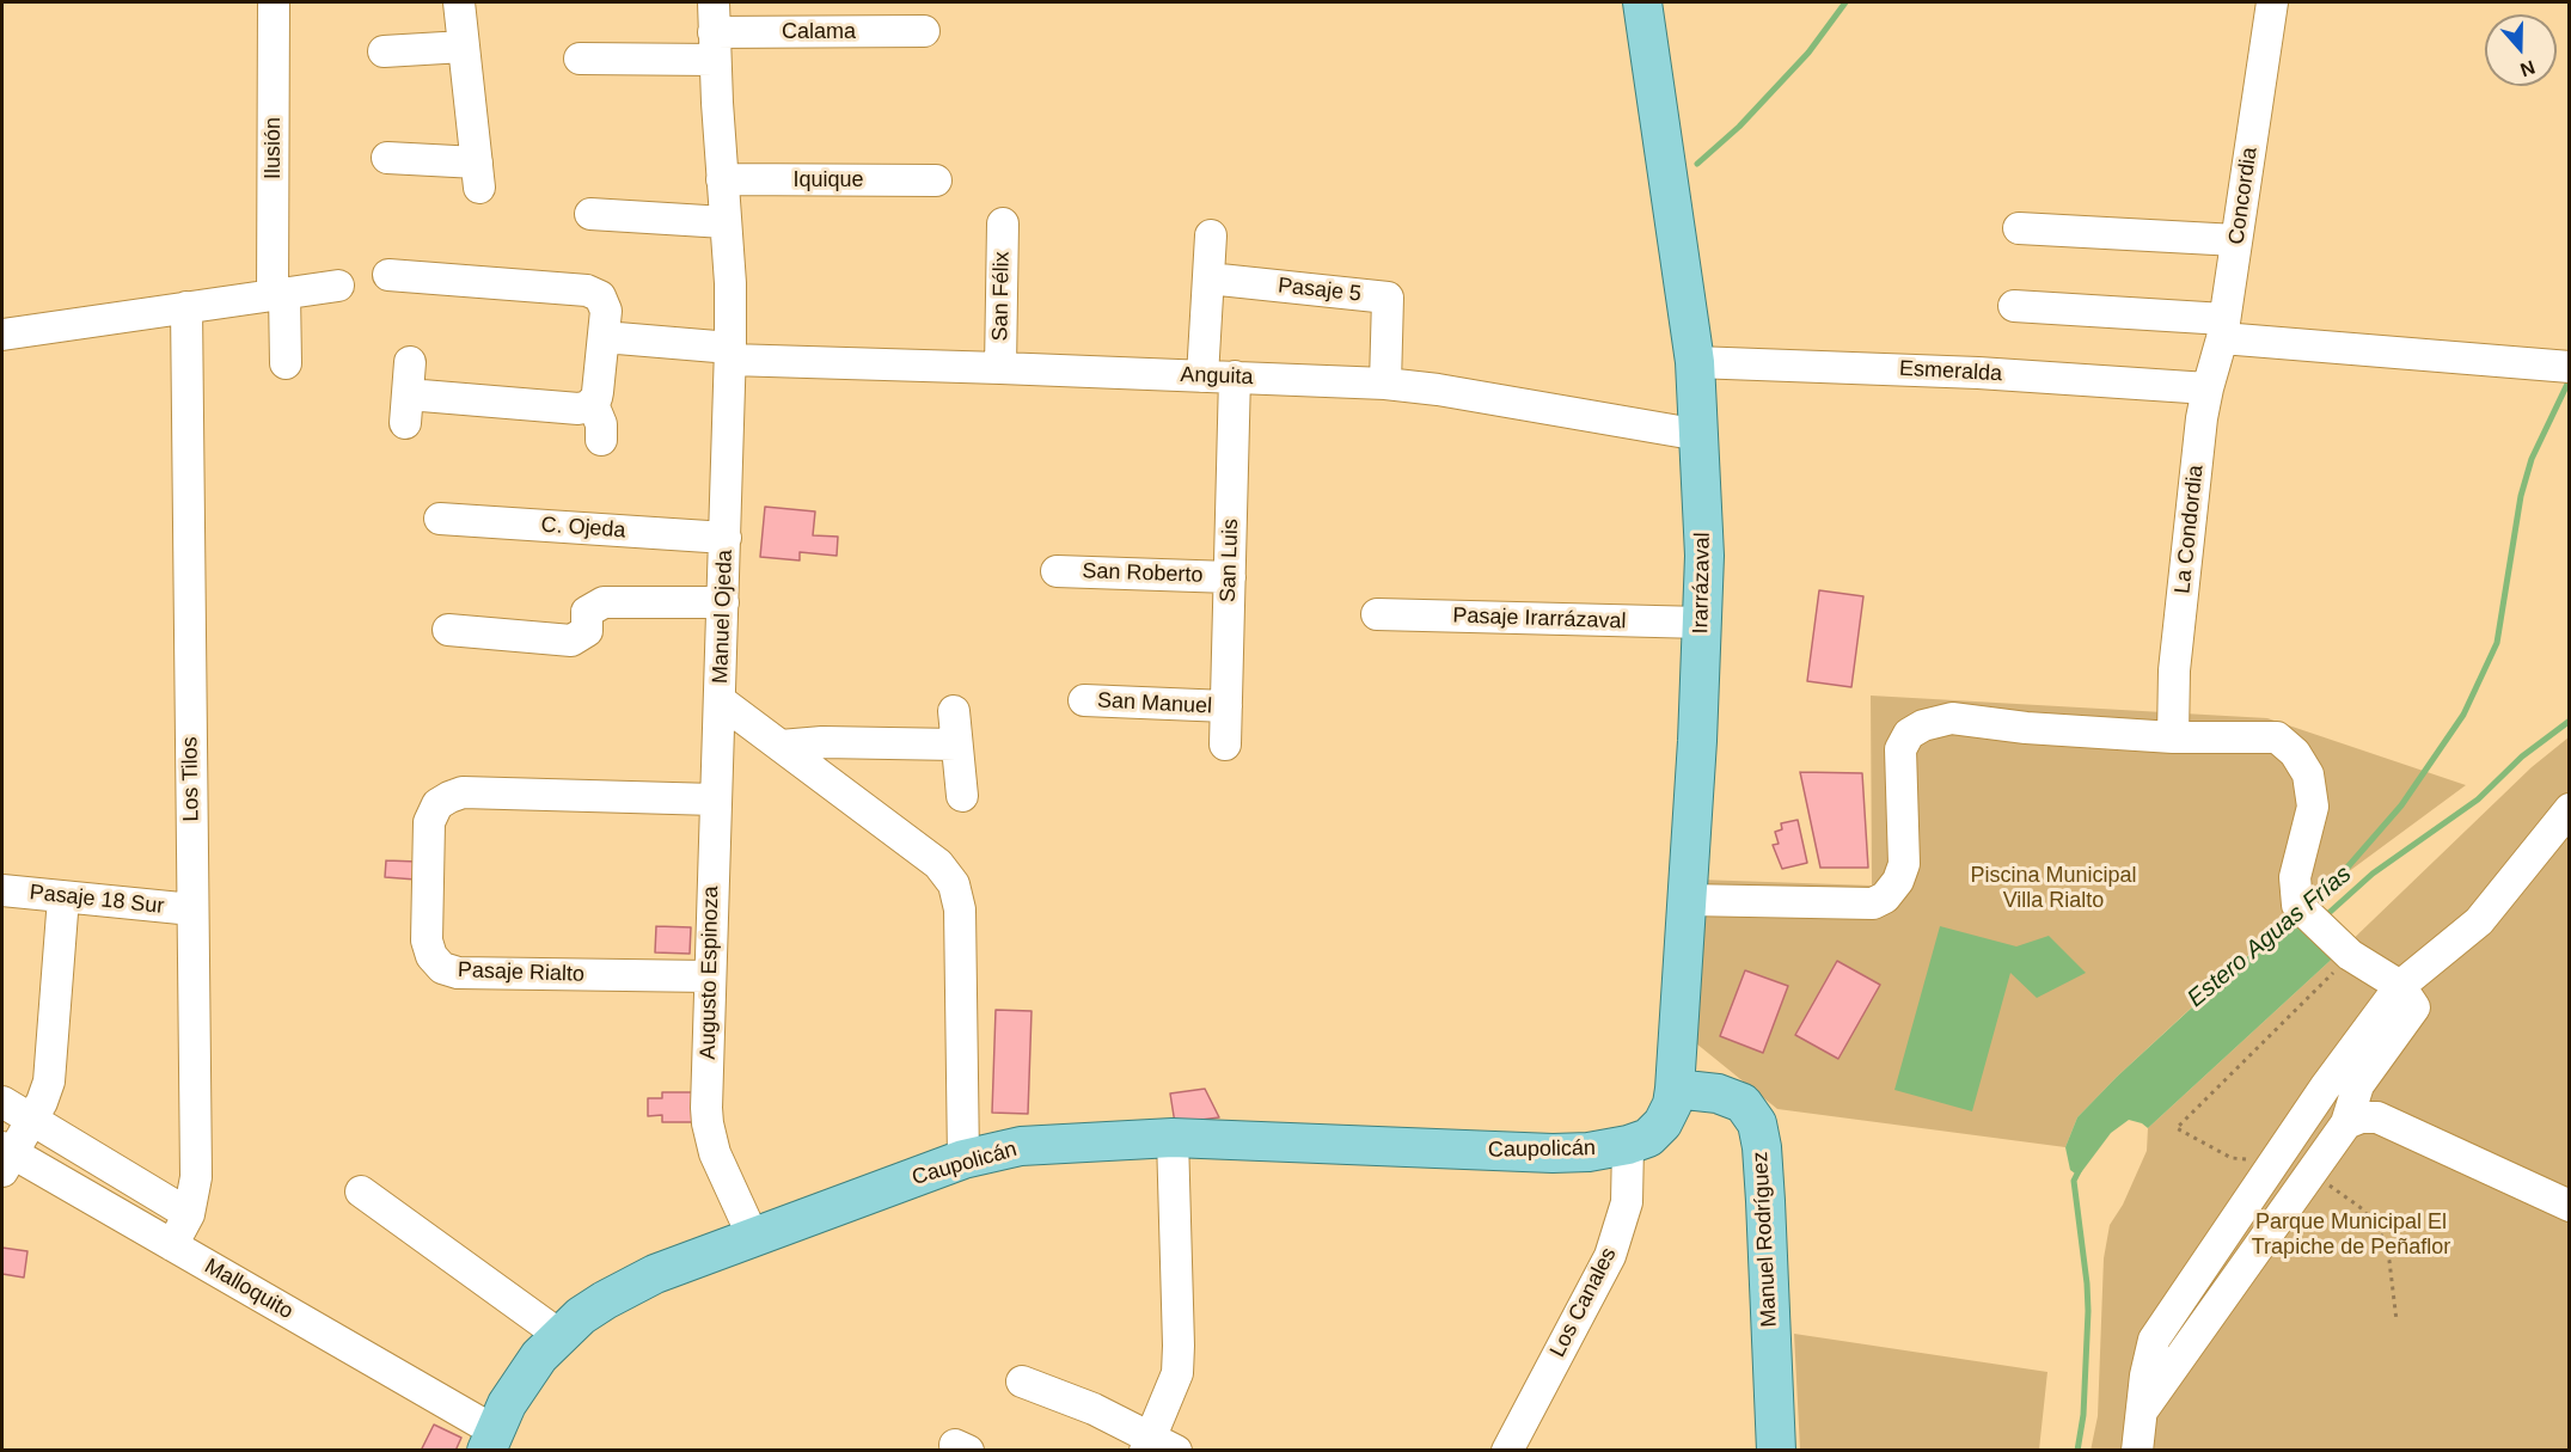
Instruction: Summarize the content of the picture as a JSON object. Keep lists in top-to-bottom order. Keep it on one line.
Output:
{"streets":{"main road":["Irarrázaval","Caupolicán","Manuel Rodríguez"],"street":["Calama","Ilusión","Iquique","Concordia","Pasaje 5","San Félix","Esmeralda","Anguita","C. Ojeda","La Condordia","San Luis","San Roberto","Manuel Ojeda","Pasaje Irarrázaval","San Manuel","Los Tilos","Pasaje 18 Sur","Pasaje Rialto","Augusto Espinoza","Malloquito","Los Canales"]},"crossings":[["Calama","Manuel Ojeda"],["Iquique","Manuel Ojeda"],["Concordia","Esmeralda"],["Concordia","La Condordia"],["Pasaje 5","Anguita"],["San Félix","Anguita"],["Esmeralda","La Condordia"],["Esmeralda","Irarrázaval"],["Anguita","San Luis"],["Anguita","Irarrázaval"],["Anguita","Manuel Ojeda"],["C. Ojeda","Manuel Ojeda"],["San Luis","San Roberto"],["San Luis","San Manuel"],["Irarrázaval","Pasaje Irarrázaval"],["Irarrázaval","Caupolicán"],["Irarrázaval","Manuel Rodríguez"],["Irarrázaval","Los Canales"],["Manuel Ojeda","Augusto Espinoza"],["Manuel Ojeda","Caupolicán"],["Los Tilos","Pasaje 18 Sur"],["Los Tilos","Malloquito"],["Pasaje Rialto","Augusto Espinoza"],["Augusto Espinoza","Caupolicán"],["Caupolicán","Malloquito"],["Caupolicán","Los Canales"]],"water":["Estero Aguas Frías"],"parks":["Piscina Municipal Villa Rialto","Parque Municipal El Trapiche de Peñaflor"],"north":"bottom"}
